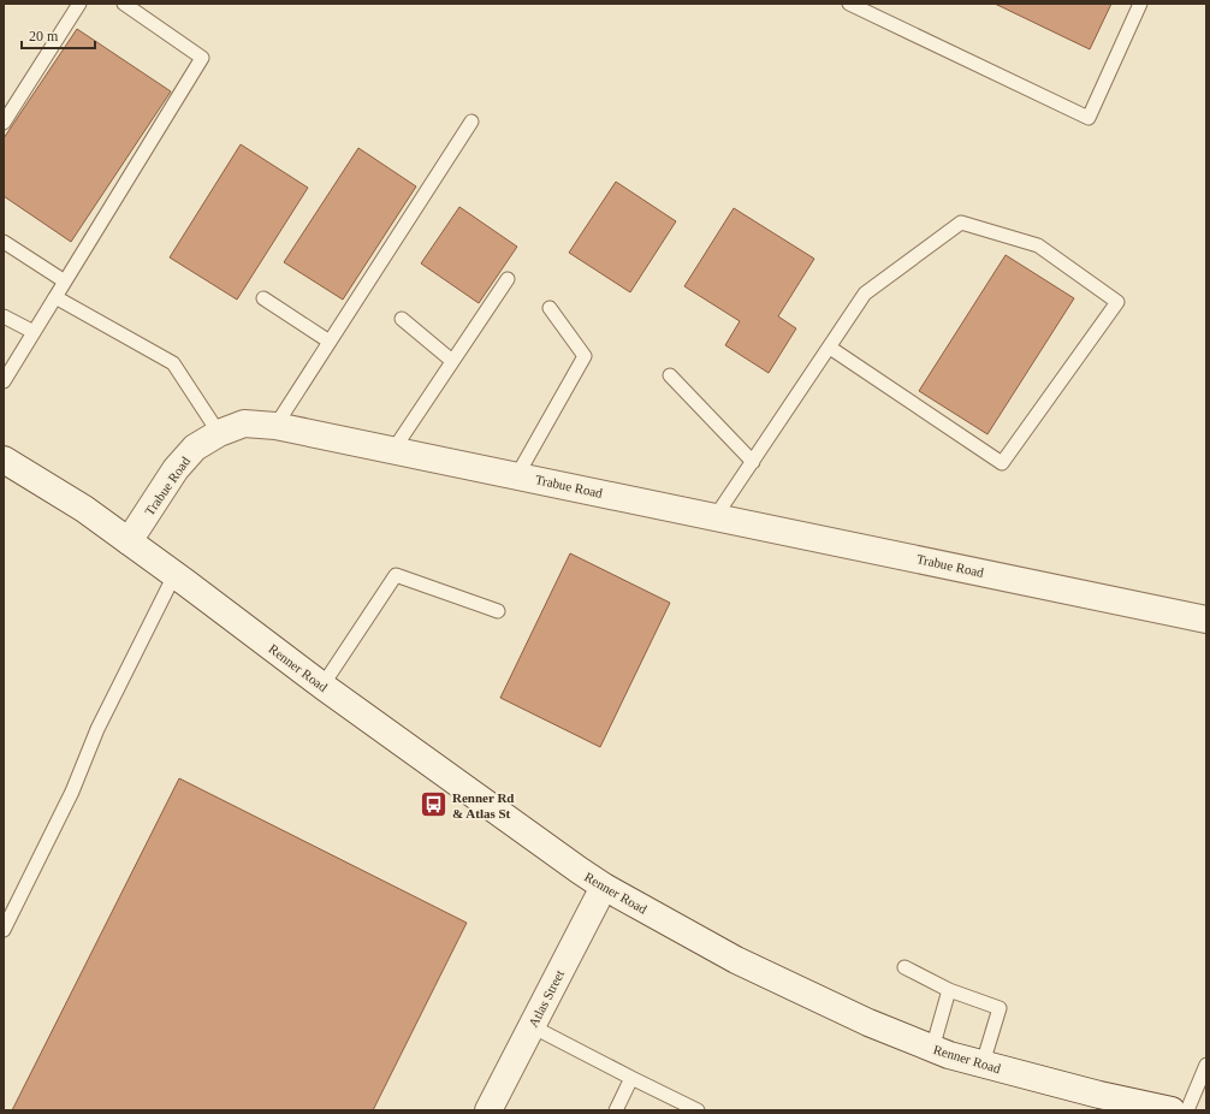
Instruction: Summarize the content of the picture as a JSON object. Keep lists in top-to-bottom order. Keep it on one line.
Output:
{"streets":{"street":["Trabue Road","Renner Road","Atlas Street"]},"crossings":[["Trabue Road","Renner Road"],["Renner Road","Atlas Street"]],"places":{"bus stop":["Renner Rd & Atlas St"]},"scale_bar":"20 m"}
